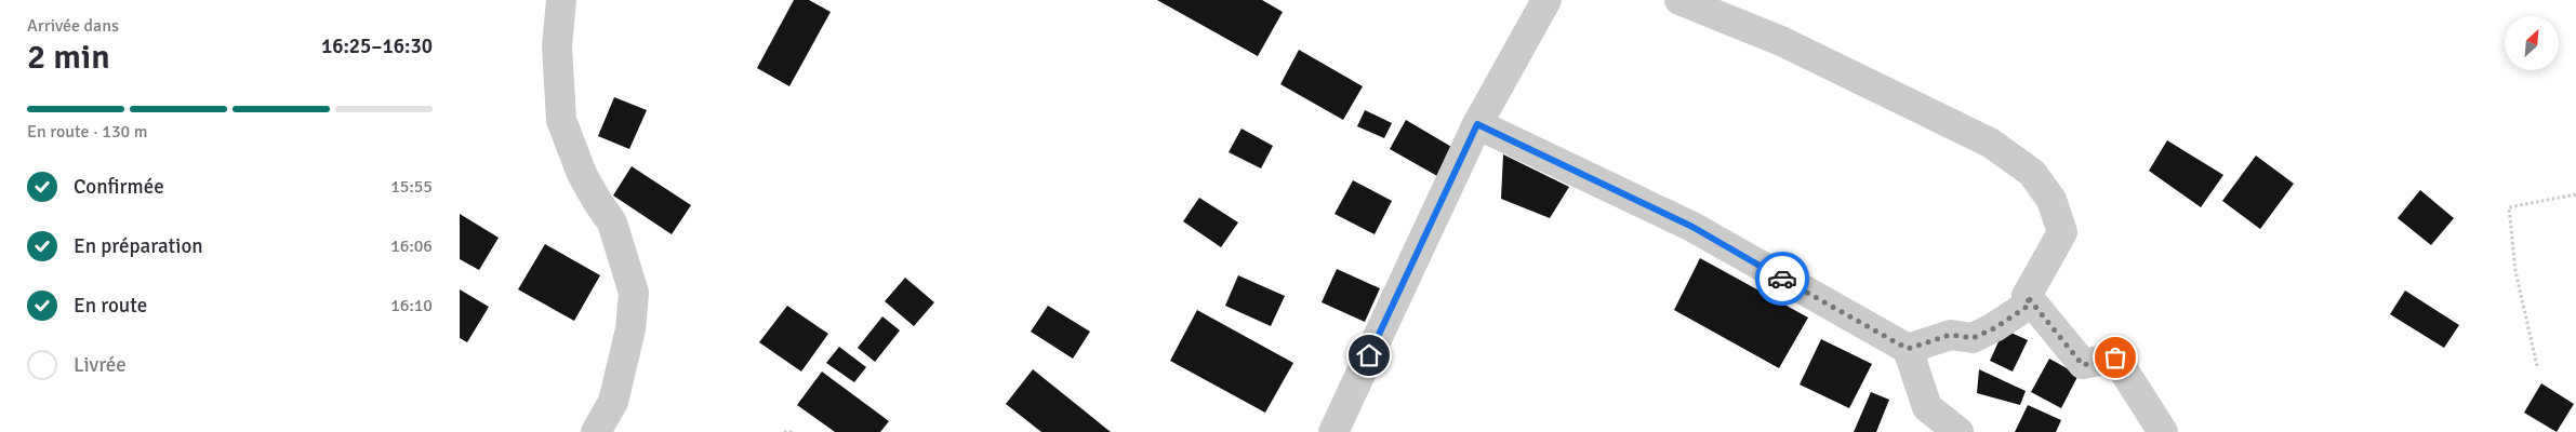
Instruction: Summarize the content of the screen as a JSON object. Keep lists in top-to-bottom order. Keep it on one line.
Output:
{"north":"top right","page":{"heading":["2 min","Arrivée dans","16:25–16:30"],"bar":"En route · 130 m","list":[["Confirmée","15:55"],["En préparation","16:06"],["En route","16:10"],"Livrée"]}}
